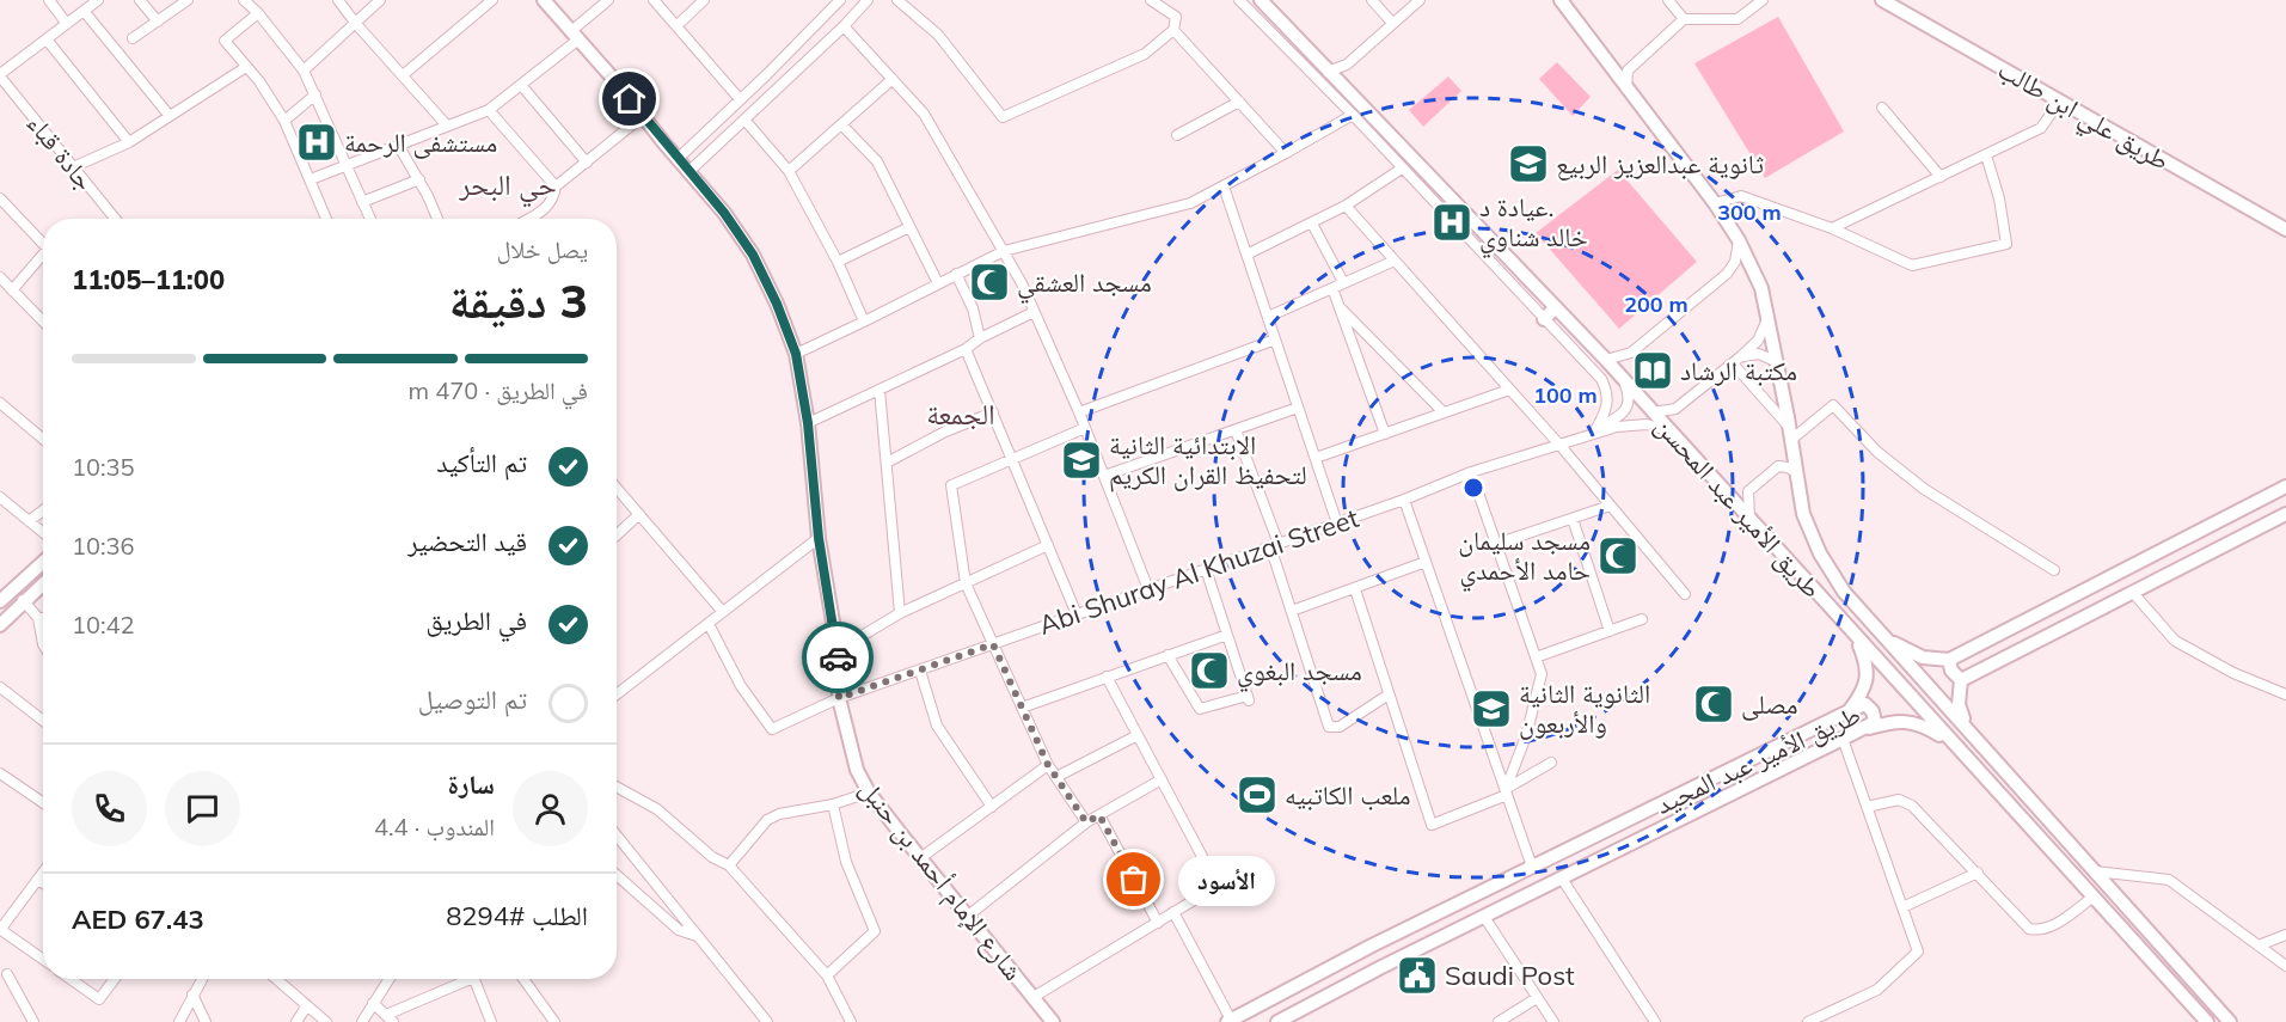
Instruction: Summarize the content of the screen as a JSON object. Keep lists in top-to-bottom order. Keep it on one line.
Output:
{"streets":{"main road":["طريق علي ابن طالب","طريق الأمير عبد المحسن","طريق الأمير عبد المجيد","شارع الإمام أحمد بن حنبل"],"street":["جادة قباء","Abi Shuray Al Khuzai Street"]},"crossings":[["Abi Shuray Al Khuzai Street","شارع الإمام أحمد بن حنبل"]],"districts":["حي البحر","الجمعة"],"places":{"hospital":["مستشفى الرحمة","عيادة د. خالد شناوي"],"school or university":["ثانوية عبدالعزيز الربيع","الابتدائية الثانية لتحفيظ القران الكريم","الثانوية الثانية والأربعون"],"mosque":["مسجد العشقي","مسجد سليمان حامد الأحمدي","مسجد البغوي","مصلى"],"library":["مكتبة الرشاد"],"sports":["ملعب الكاتبيه"],"other":["الأسود"],"public building":["Saudi Post"]},"page":{"heading":["3 دقيقة","يصل خلال","11:00–11:05"],"panel":["سارة","المندوب · 4.4","الطلب #8294","AED 67.43"],"bar":"في الطريق · 470 m","list":[["تم التأكيد","10:35"],["قيد التحضير","10:36"],["في الطريق","10:42"],"تم التوصيل"],"bubble":"الأسود"},"rings":["300 m","200 m","100 m"]}
